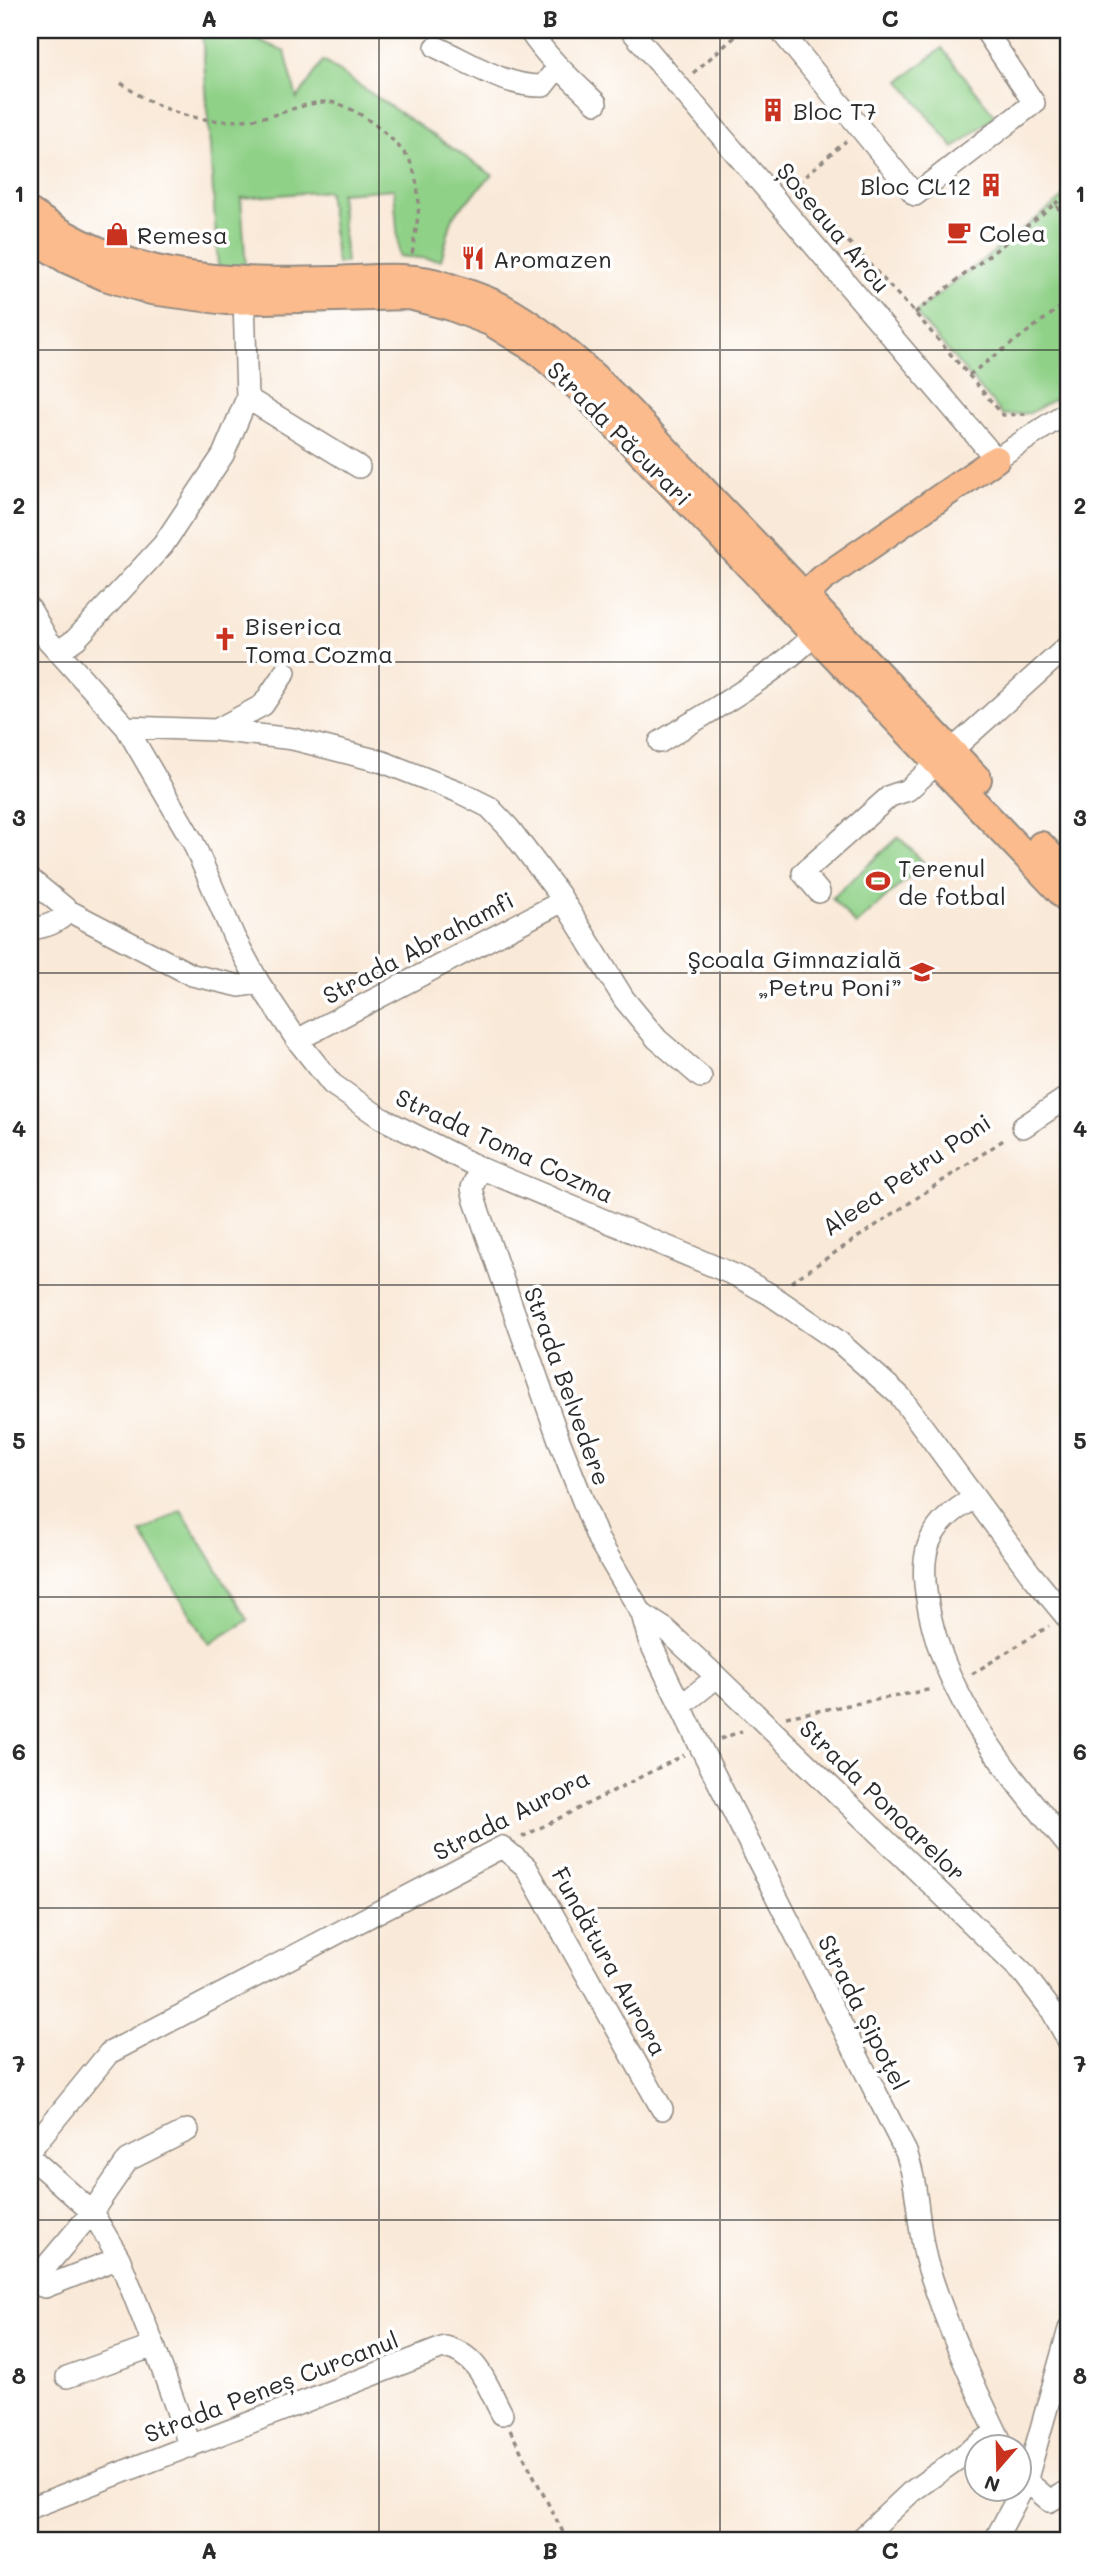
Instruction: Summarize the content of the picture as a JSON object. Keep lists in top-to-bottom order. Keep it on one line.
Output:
{"streets":{"main road":["Strada Păcurari"],"street":["Șoseaua Arcu","Strada Abrahamfi","Strada Toma Cozma","Aleea Petru Poni","Strada Belvedere","Strada Ponoarelor","Strada Aurora","Fundătura Aurora","Strada Șipoțel","Strada Peneș Curcanul"]},"crossings":[["Strada Abrahamfi","Strada Toma Cozma"],["Strada Toma Cozma","Aleea Petru Poni"],["Strada Toma Cozma","Strada Belvedere"],["Strada Toma Cozma","Strada Aurora"],["Strada Belvedere","Strada Ponoarelor"],["Strada Belvedere","Strada Șipoțel"],["Strada Ponoarelor","Strada Aurora"],["Strada Ponoarelor","Strada Șipoțel"],["Strada Aurora","Fundătura Aurora"],["Strada Aurora","Strada Șipoțel"]],"places":{"building":["Bloc T7","Bloc CL12"],"cafe":["Colea"],"shop":["Remesa"],"restaurant":["Aromazen"],"church":["Biserica Toma Cozma"],"sports":["Terenul de fotbal"],"school or university":["Şcoala Gimnazială „Petru Poni”"]},"north":"bottom","grid":{"columns":["A","B","C"],"rows":["1","2","3","4","5","6","7","8"]}}
